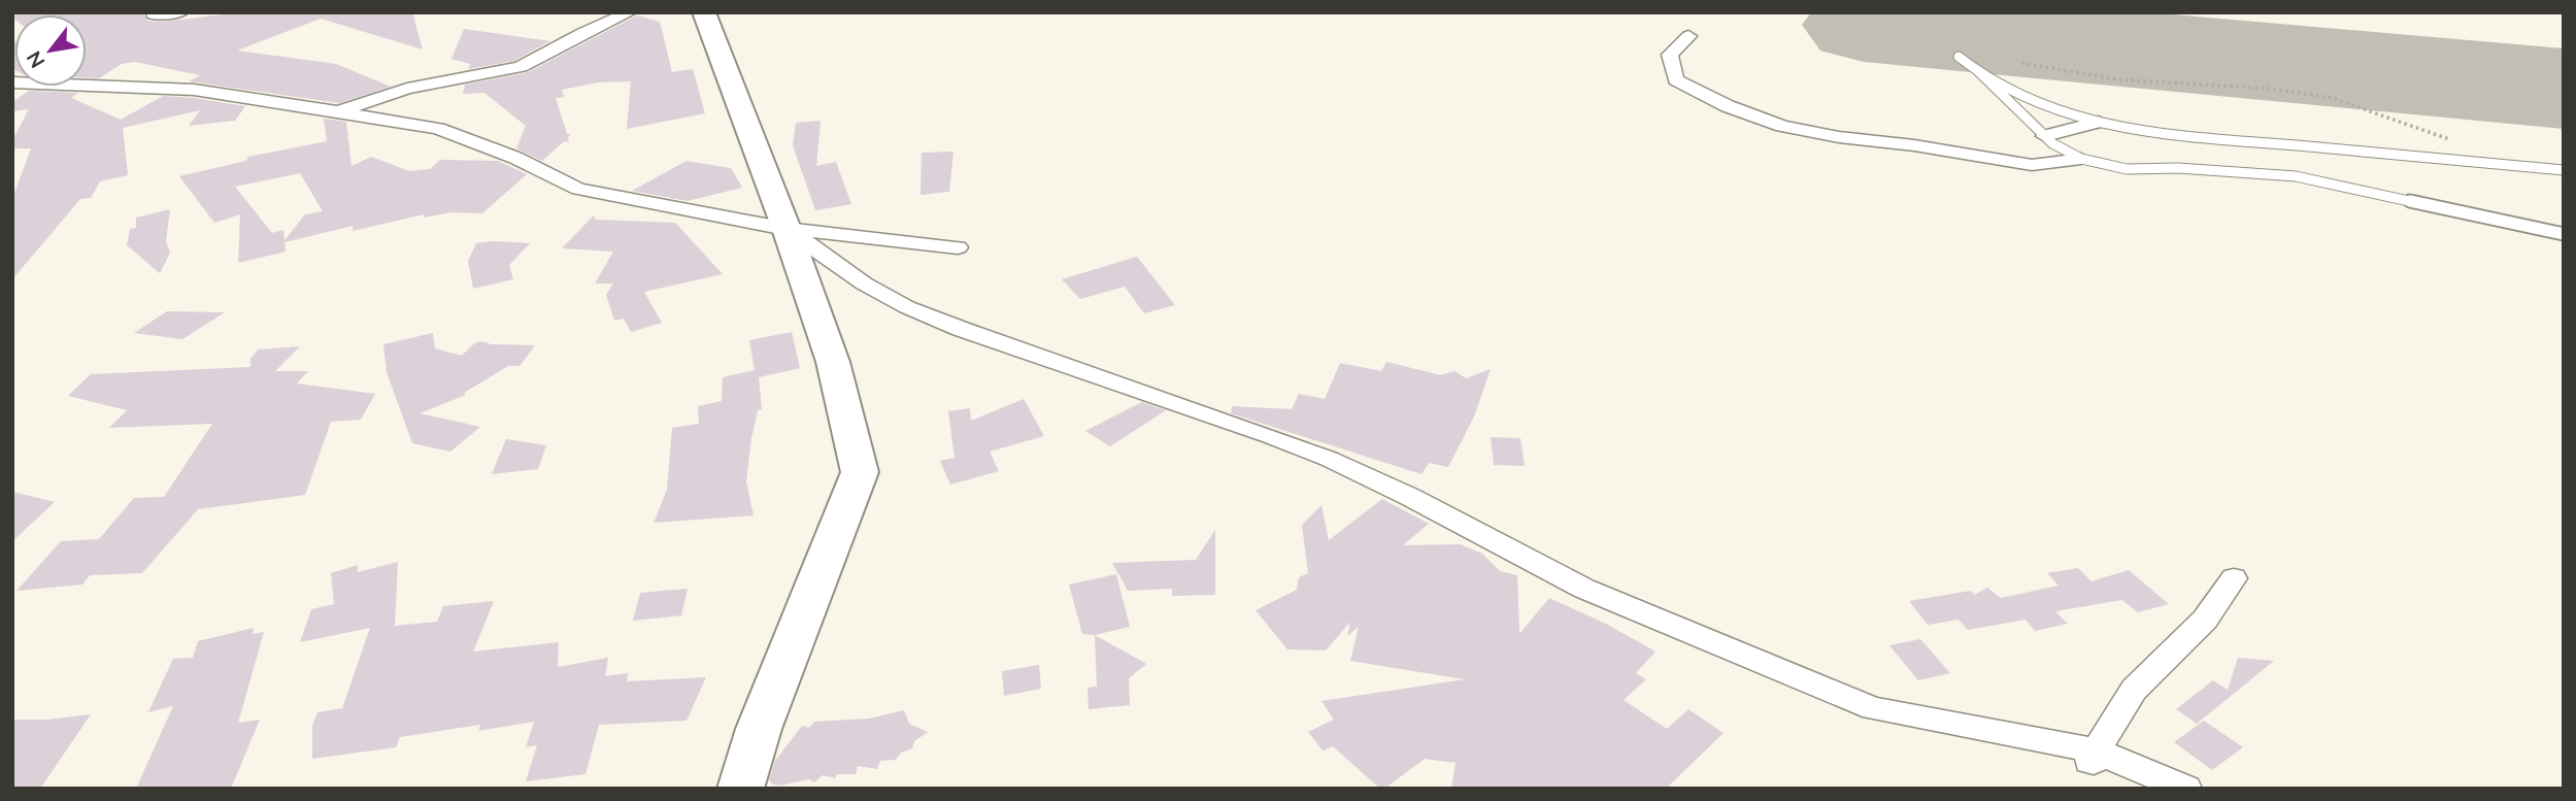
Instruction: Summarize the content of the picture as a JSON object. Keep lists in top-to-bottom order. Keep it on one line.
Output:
{"north":"bottom left"}
